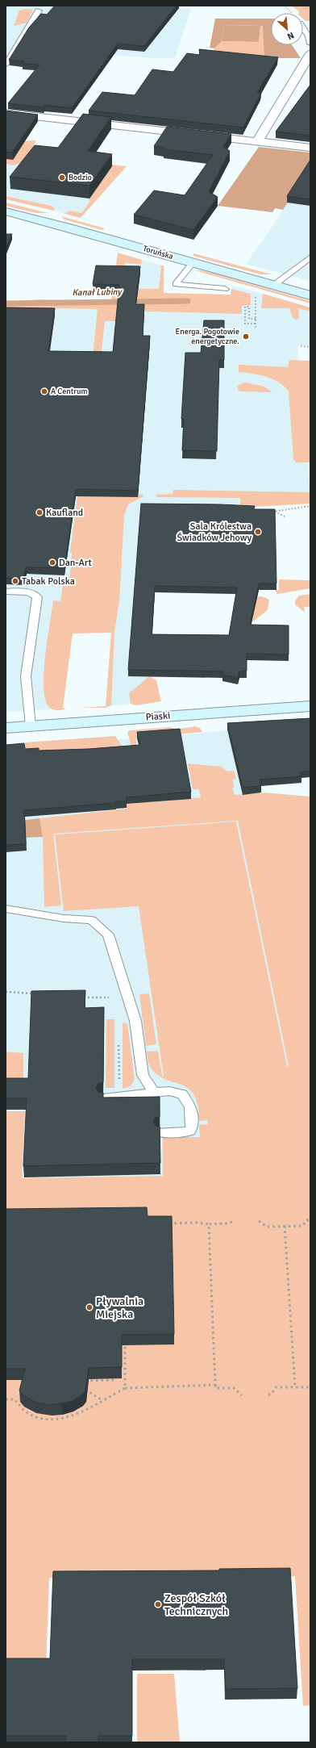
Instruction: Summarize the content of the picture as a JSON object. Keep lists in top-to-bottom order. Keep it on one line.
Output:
{"streets":{"street":["Toruńska","Piaski"]},"water":["Kanał Lubiny"],"places":["Bodzio","Energa. Pogotowie energetyczne.","A Centrum","Kaufland","Sala Królestwa Świadków Jehowy","Dan-Art","Tabak Polska","Pływalnia Miejska","Zespół Szkół Technicznych"],"north":"bottom right"}
